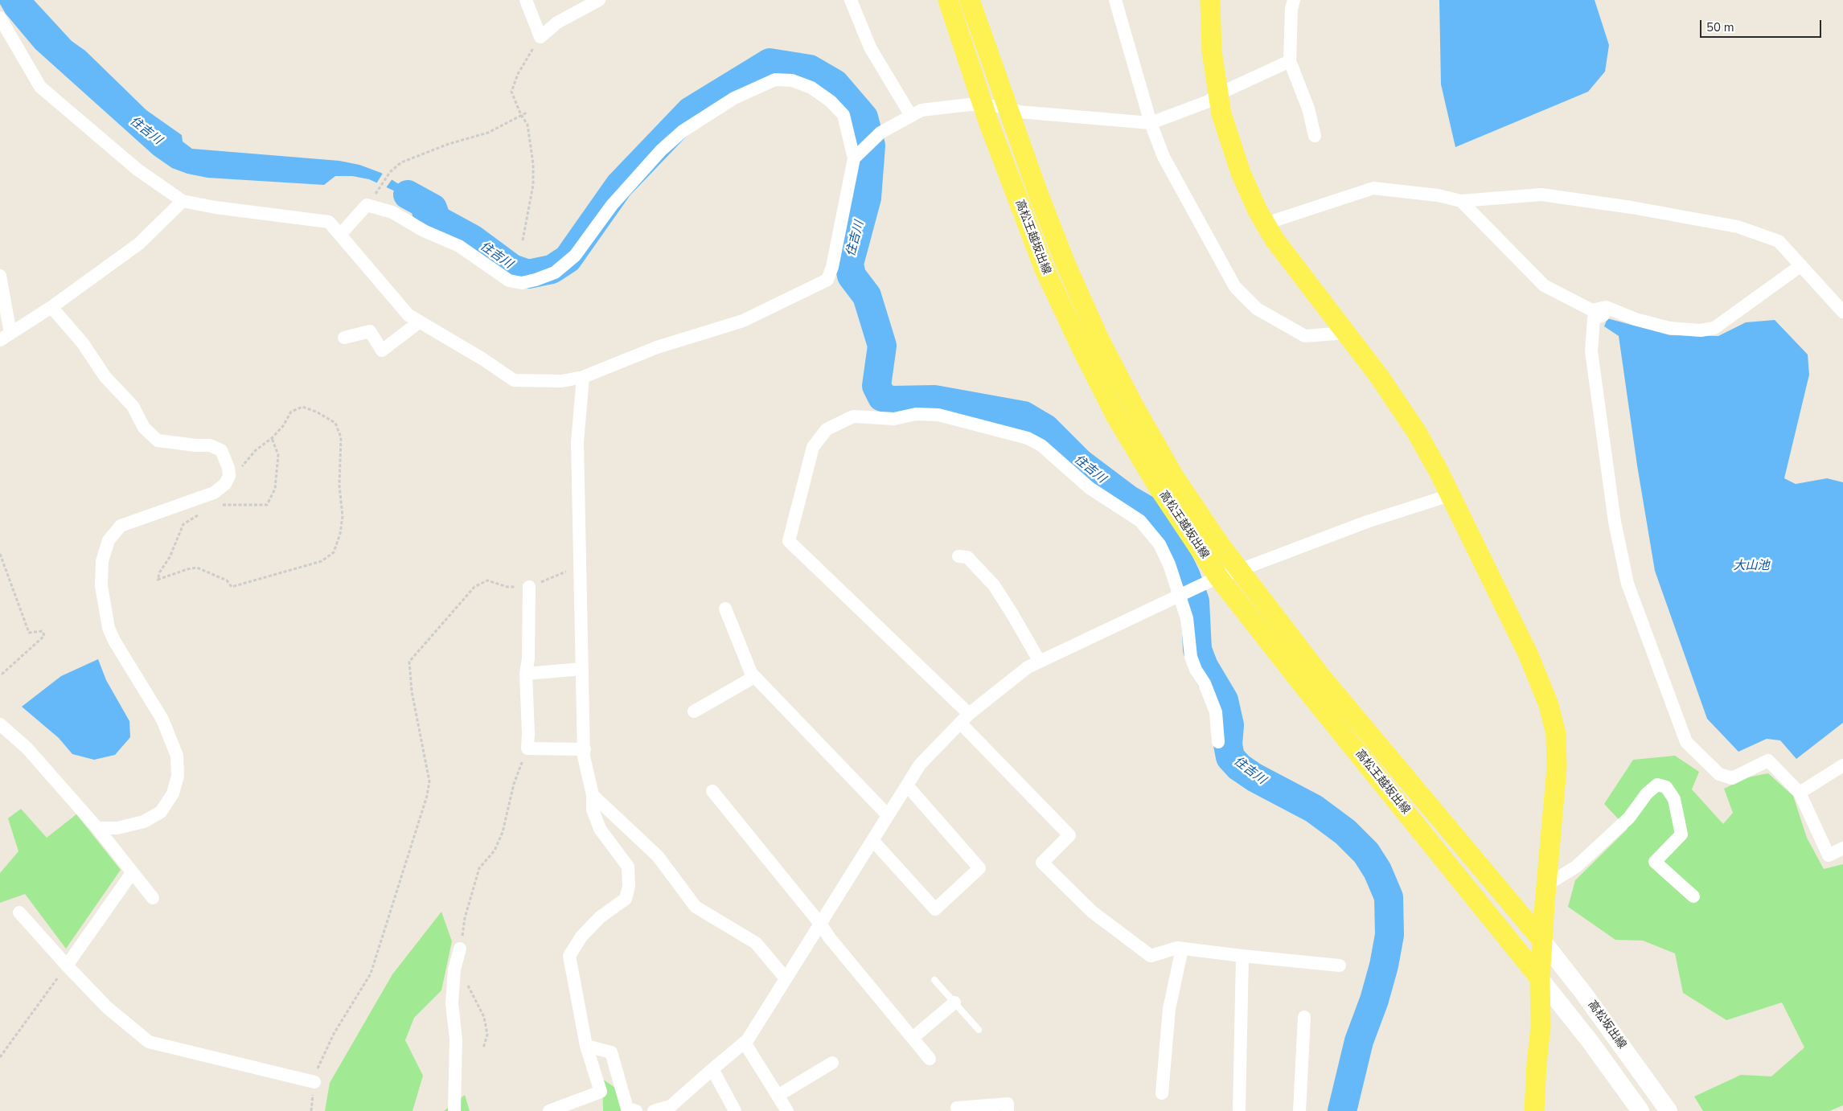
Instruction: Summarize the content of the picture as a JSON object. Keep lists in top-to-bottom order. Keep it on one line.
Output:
{"streets":{"main road":["高松王越坂出線","高松坂出線"]},"crossings":[["高松王越坂出線","高松坂出線"]],"water":["住吉川","大山池"],"scale_bar":"50 m"}
